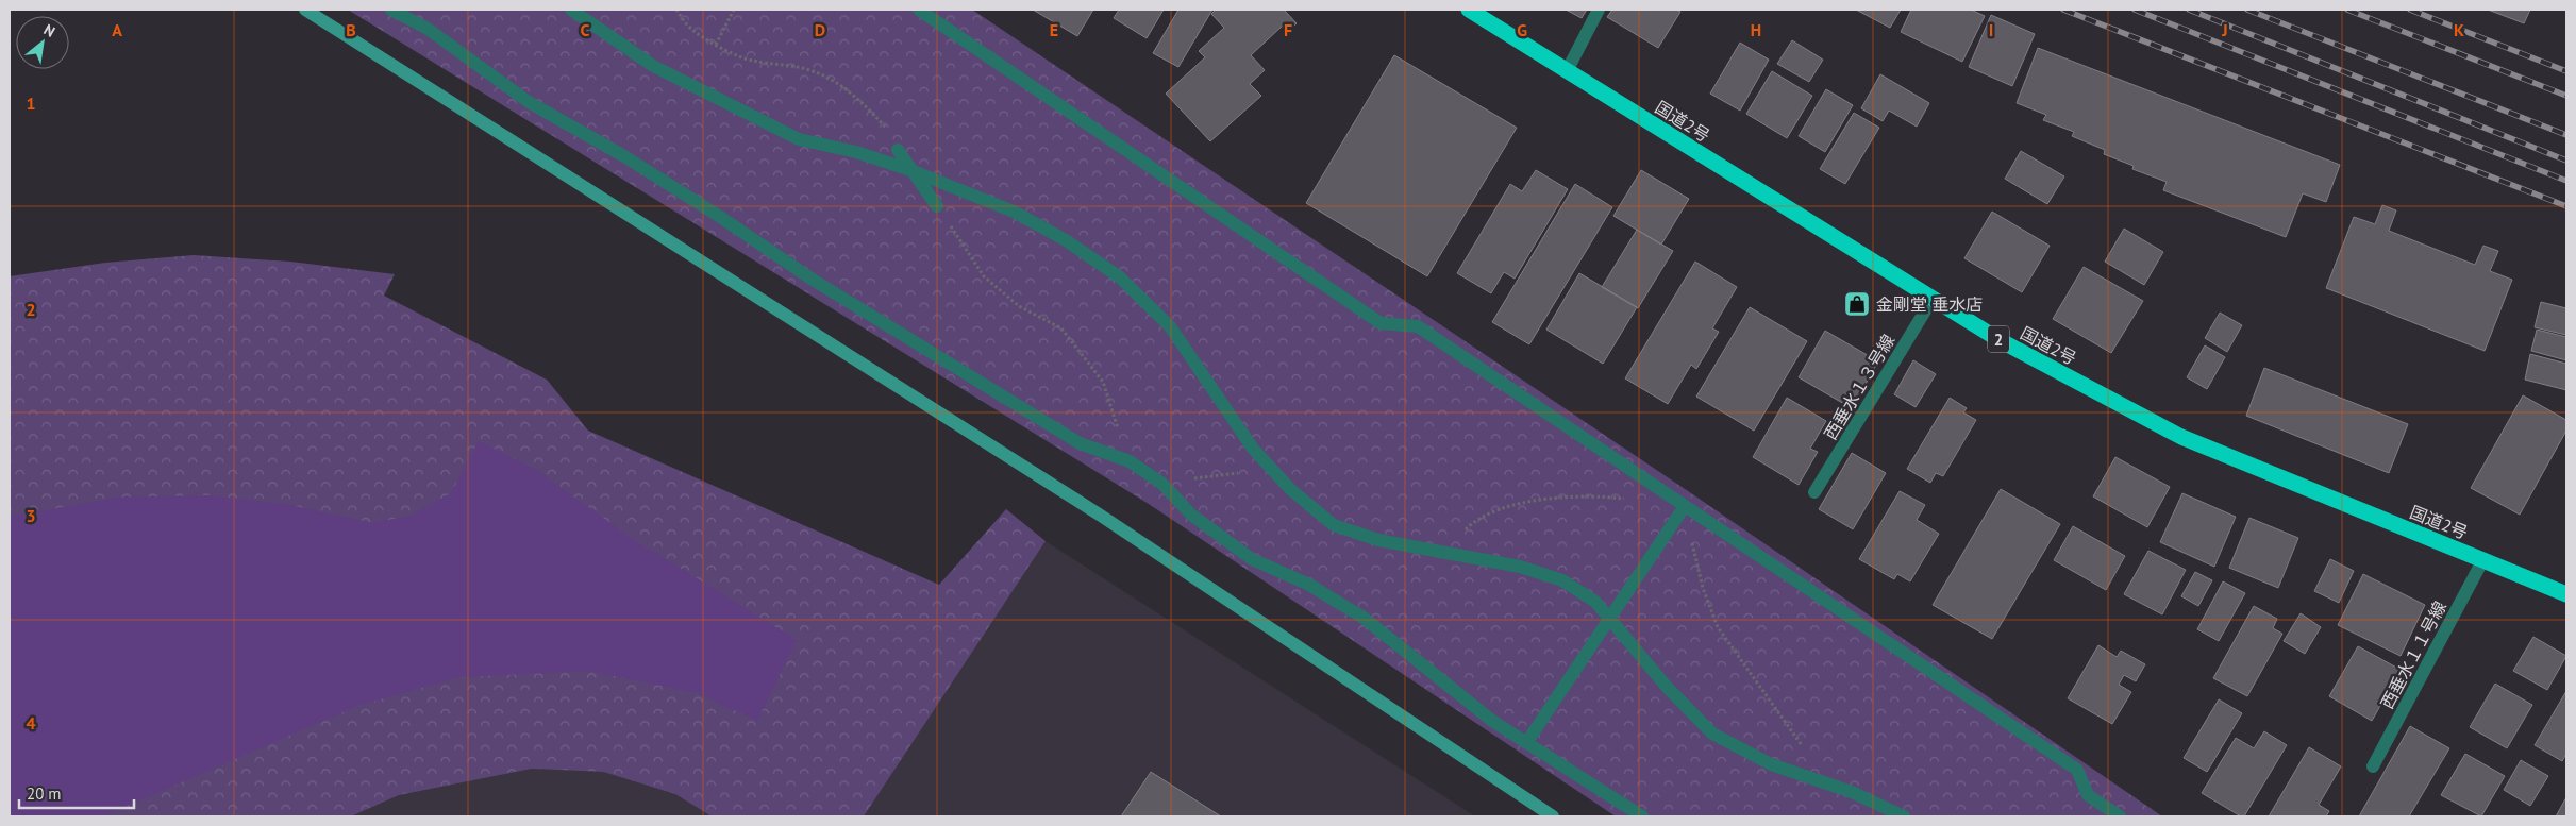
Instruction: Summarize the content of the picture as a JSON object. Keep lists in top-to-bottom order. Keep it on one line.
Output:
{"streets":{"highway":["国道2号","2"],"street":["西垂水１３号線","西垂水１１号線"]},"crossings":[["国道2号","西垂水１３号線"],["国道2号","西垂水１１号線"]],"places":{"shop":["金剛堂 垂水店"]},"scale_bar":"20 m","north":"top right","grid":{"columns":["A","B","C","D","E","F","G","H","I","J","K"],"rows":["1","2","3","4"]}}
